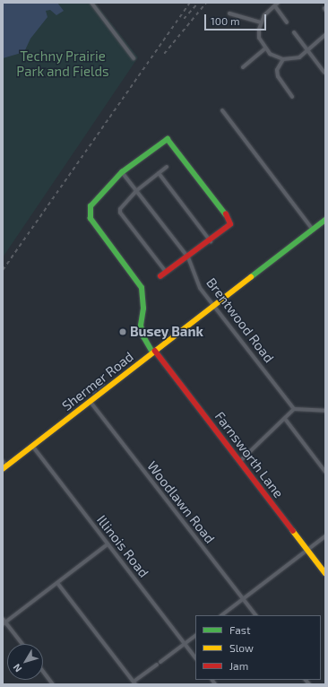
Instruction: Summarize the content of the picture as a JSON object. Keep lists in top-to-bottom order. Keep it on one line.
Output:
{"streets":{"street":["Brentwood Road","Shermer Road","Farnsworth Lane","Woodlawn Road","Illinois Road"]},"crossings":[["Brentwood Road","Shermer Road"],["Brentwood Road","Farnsworth Lane"],["Shermer Road","Farnsworth Lane"],["Shermer Road","Woodlawn Road"],["Shermer Road","Illinois Road"]],"parks":["Techny Prairie Park and Fields"],"places":["Busey Bank"],"legend":["Fast","Slow","Jam"],"scale_bar":"100 m","north":"bottom left"}
